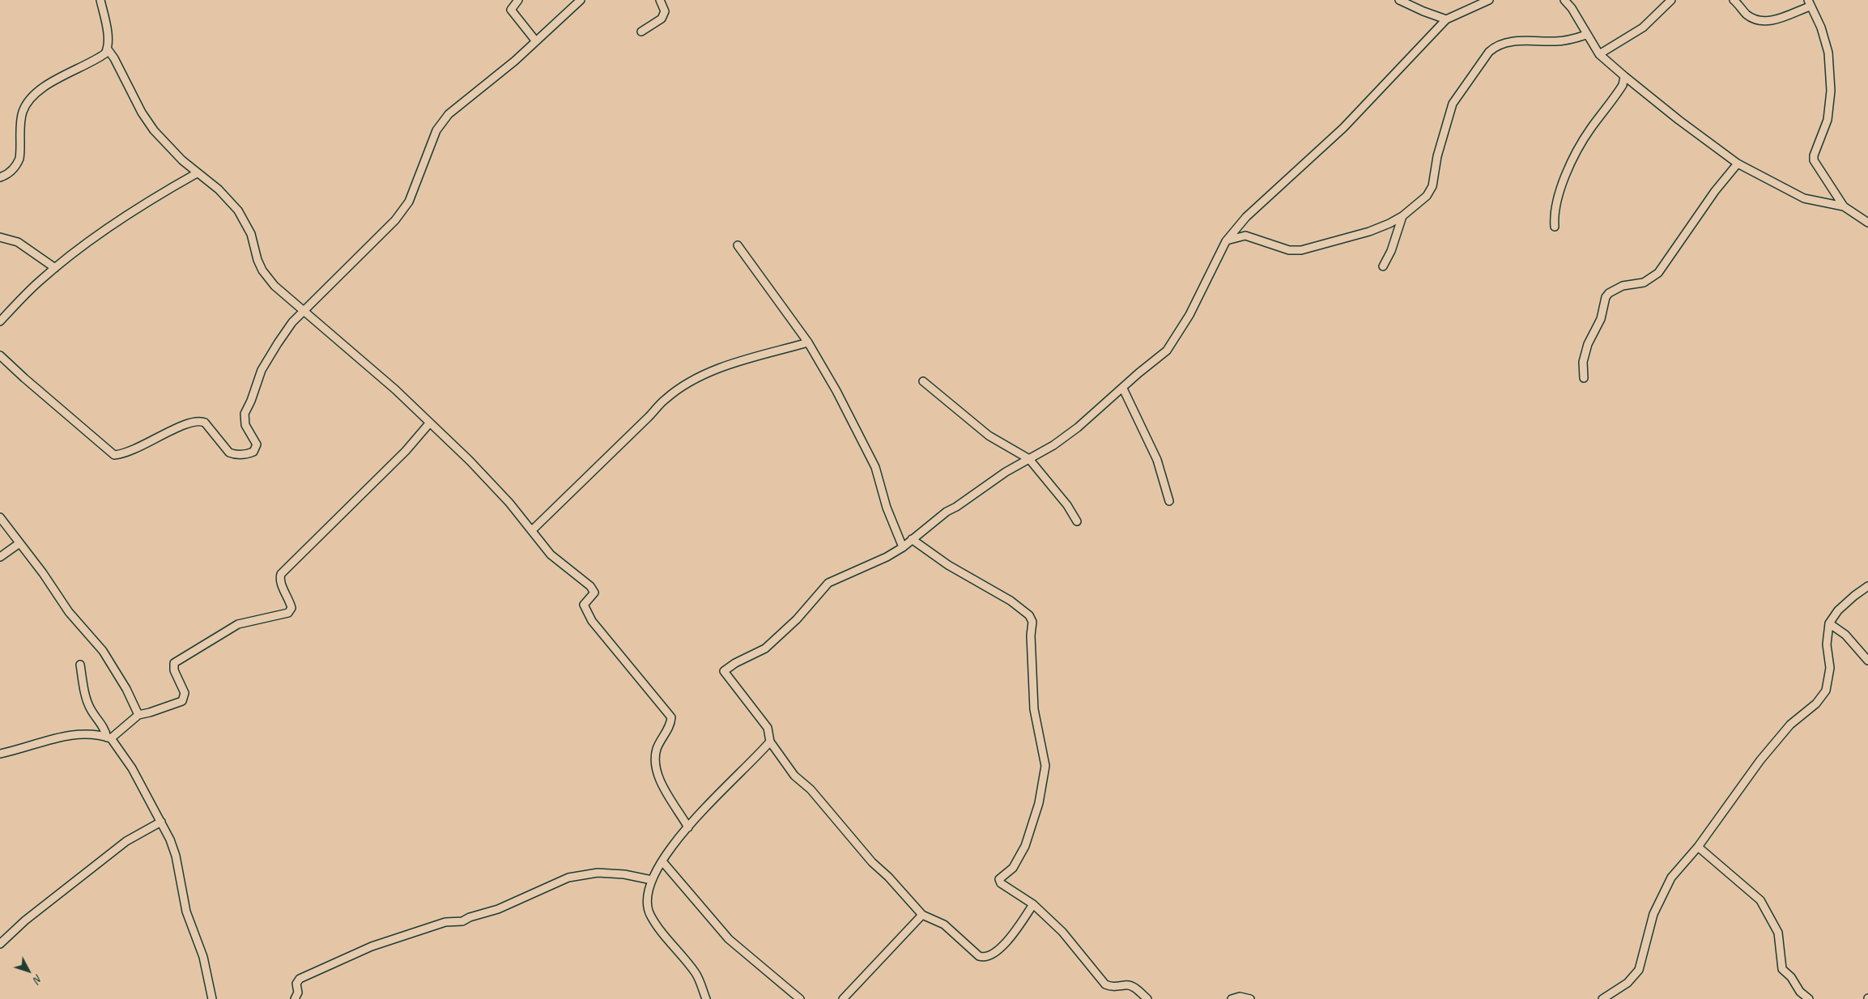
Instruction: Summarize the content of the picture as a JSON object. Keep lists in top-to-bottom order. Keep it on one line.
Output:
{"north":"bottom right"}
